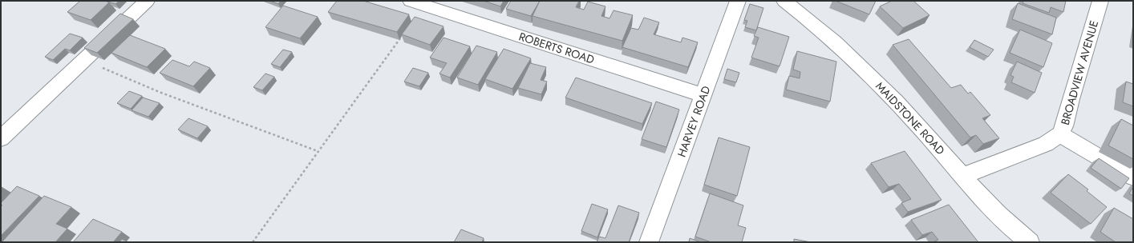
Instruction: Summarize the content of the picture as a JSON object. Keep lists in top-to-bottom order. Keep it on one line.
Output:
{"streets":{"street":["ROBERTS ROAD","BROADVIEW AVENUE","MAIDSTONE ROAD","HARVEY ROAD"]},"crossings":[["ROBERTS ROAD","HARVEY ROAD"],["BROADVIEW AVENUE","MAIDSTONE ROAD"]]}
